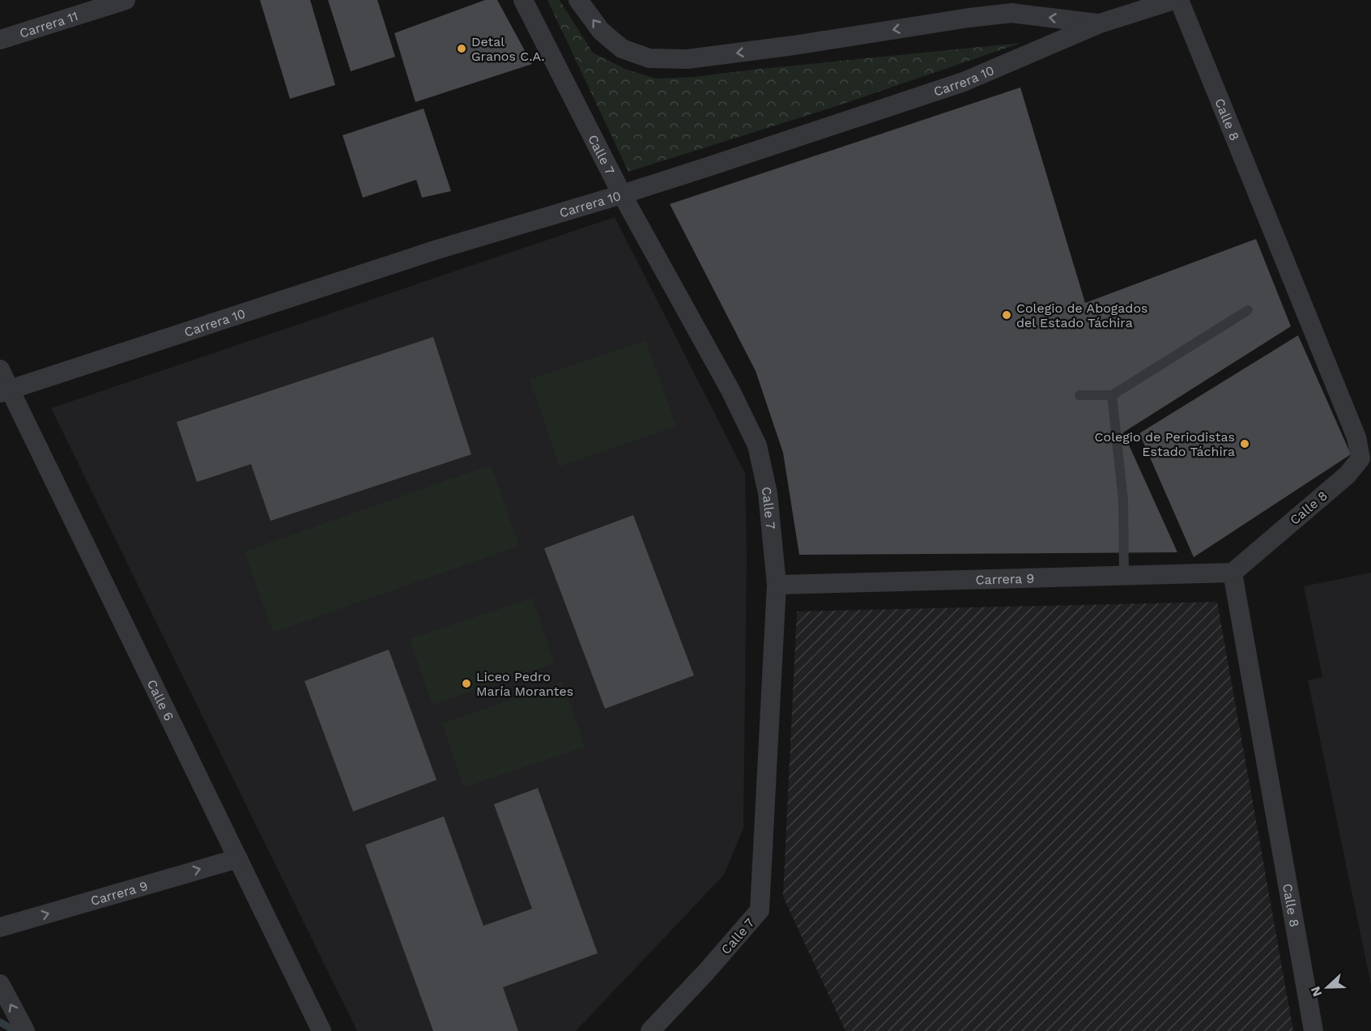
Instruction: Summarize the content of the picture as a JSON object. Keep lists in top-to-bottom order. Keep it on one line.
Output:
{"streets":{"street":["Carrera 11","Carrera 10","Calle 8","Calle 7","Carrera 9","Calle 6"]},"crossings":[["Carrera 10","Calle 7"],["Carrera 10","Calle 6"],["Calle 8","Carrera 9"],["Calle 7","Carrera 9"],["Carrera 9","Calle 6"]],"one_way":["Carrera 9"],"places":["Detal Granos C.A.","Colegio de Abogados del Estado Táchira","Colegio de Periodistas Estado Táchira","Liceo Pedro María Morantes"],"north":"left"}
